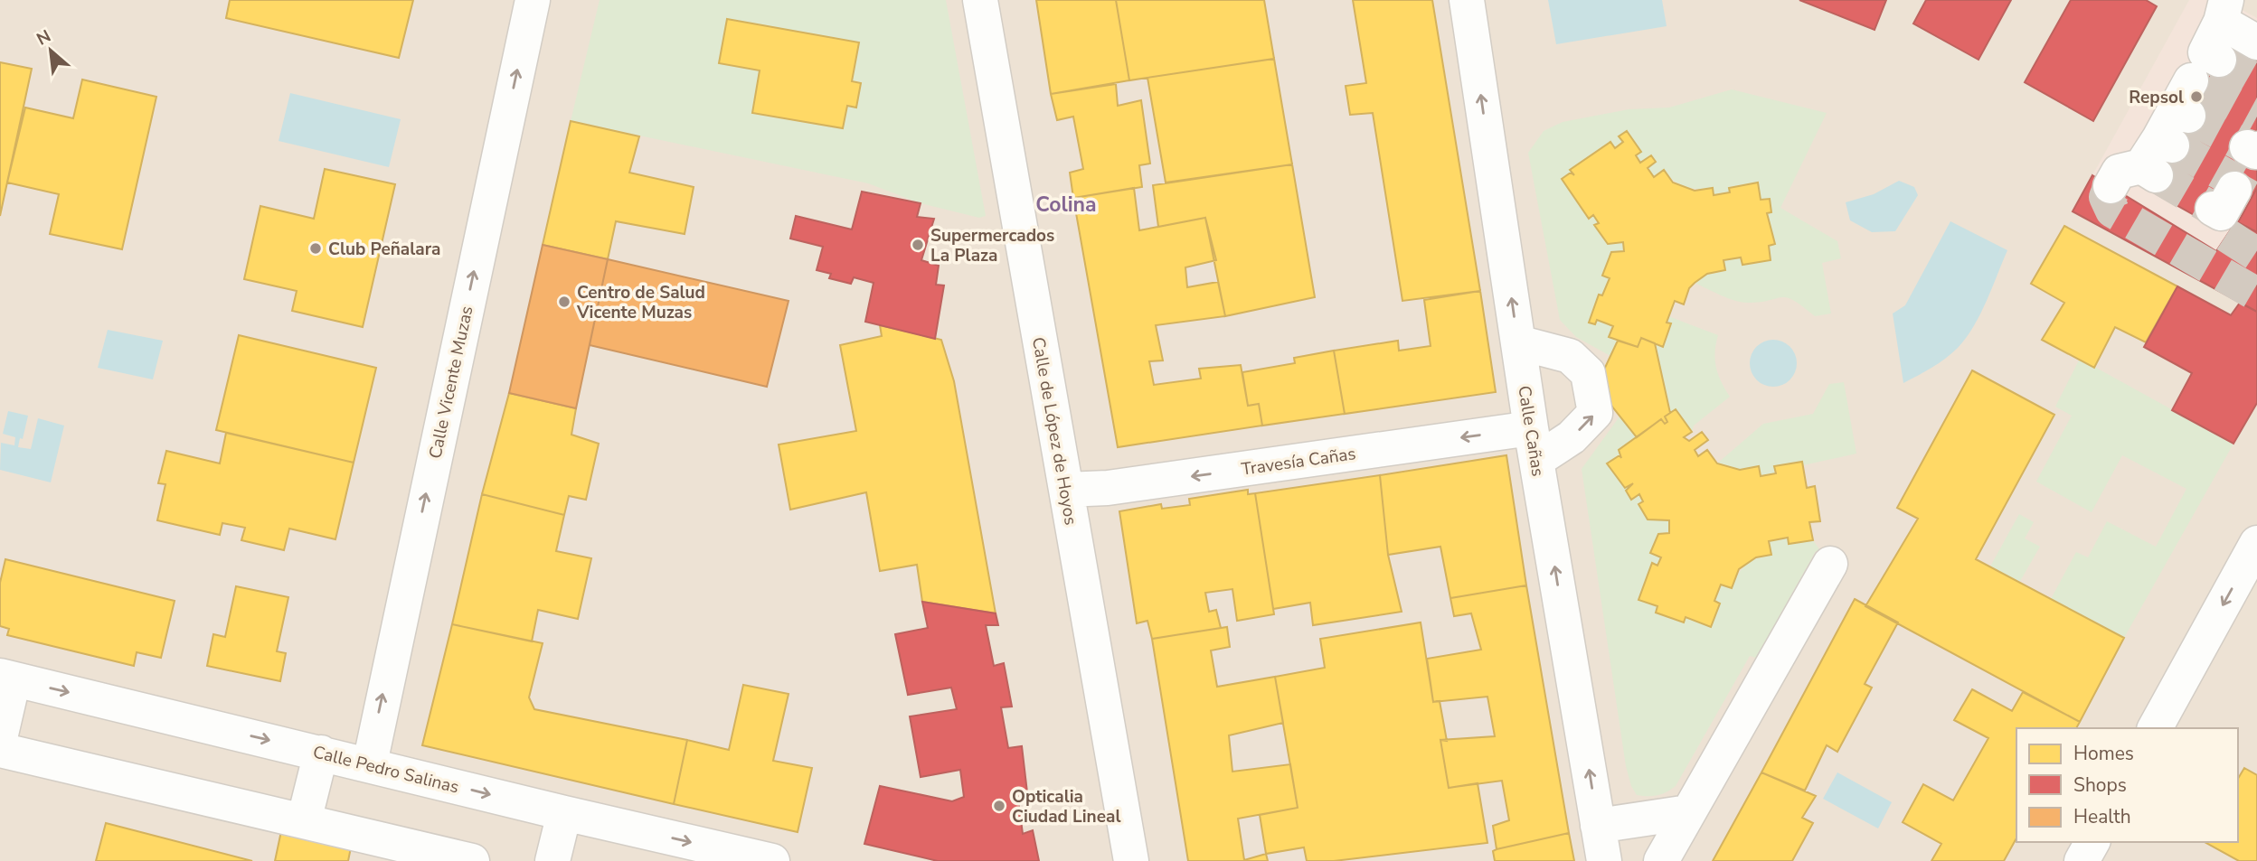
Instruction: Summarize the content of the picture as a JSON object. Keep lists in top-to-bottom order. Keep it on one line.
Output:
{"streets":{"street":["Calle Vicente Muzas","Calle de López de Hoyos","Calle Cañas","Travesía Cañas","Calle Pedro Salinas"]},"crossings":[["Calle Vicente Muzas","Calle Pedro Salinas"],["Calle de López de Hoyos","Travesía Cañas"],["Calle Cañas","Travesía Cañas"]],"one_way":["Calle Vicente Muzas","Calle Cañas","Travesía Cañas"],"districts":["Colina"],"places":["Repsol","Supermercados La Plaza","Club Peñalara","Centro de Salud Vicente Muzas","Opticalia Ciudad Lineal"],"legend":["Homes","Shops","Health"],"north":"top left"}
